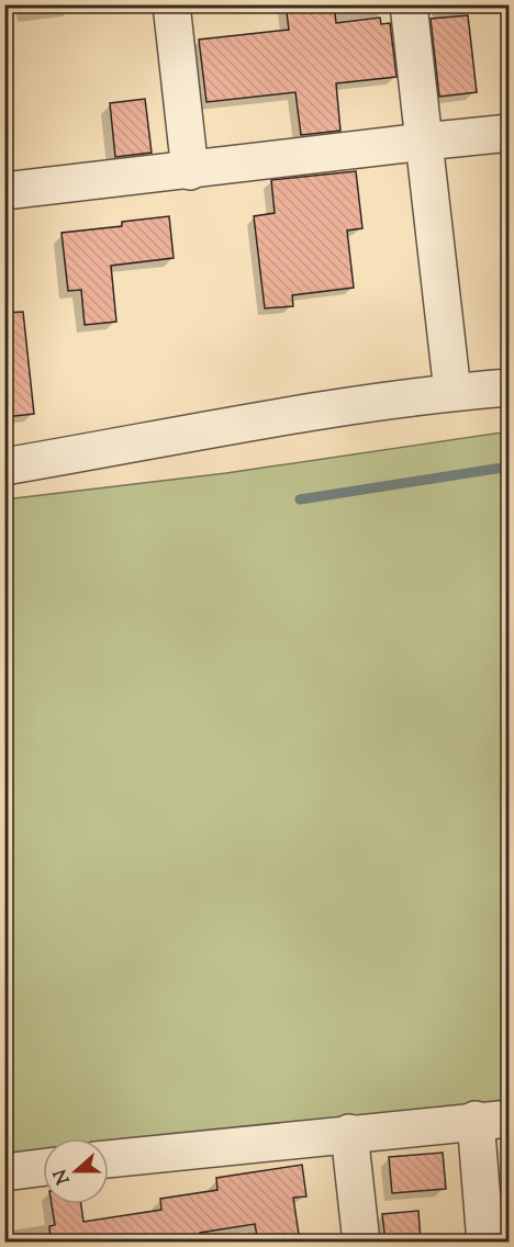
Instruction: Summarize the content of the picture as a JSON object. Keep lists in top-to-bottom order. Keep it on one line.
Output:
{"north":"left"}
